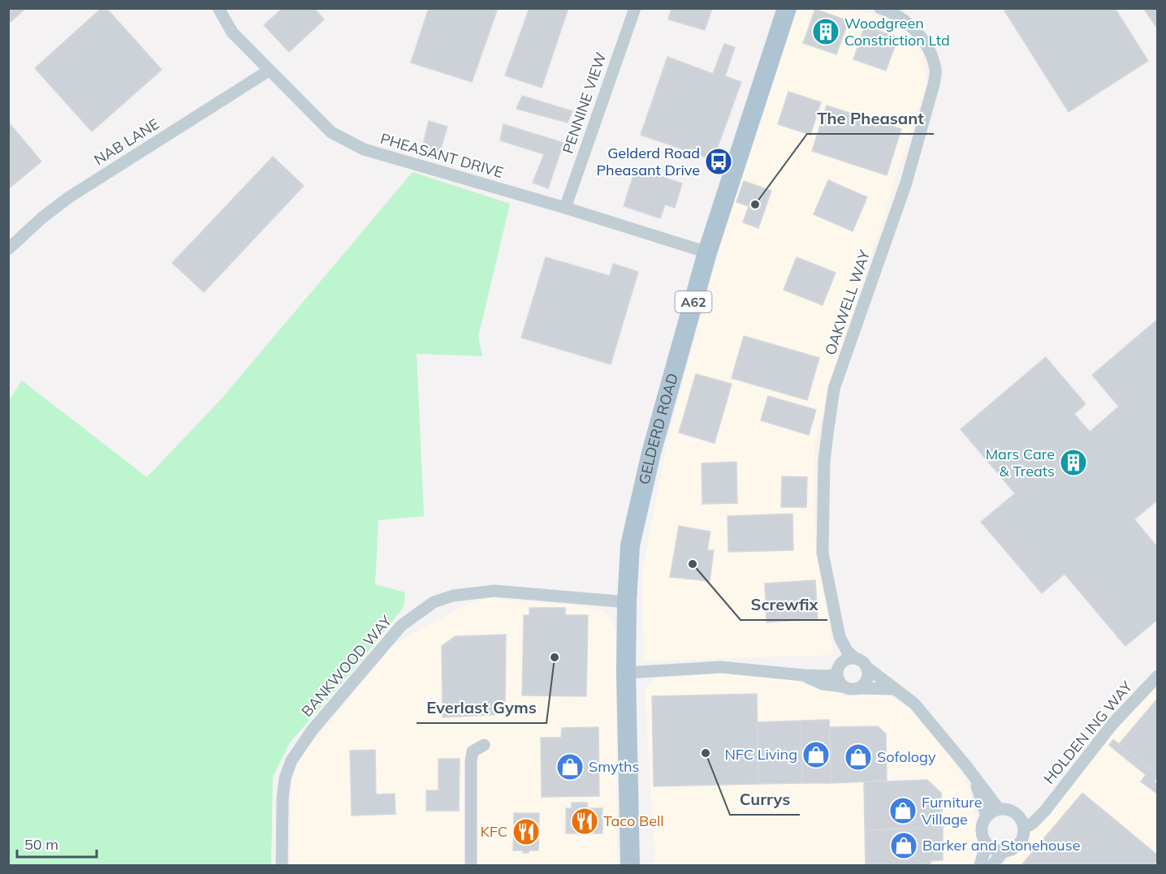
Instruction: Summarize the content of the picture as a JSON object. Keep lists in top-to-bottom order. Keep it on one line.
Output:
{"streets":{"main road":["A62","GELDERD ROAD"],"street":["PENNINE VIEW","NAB LANE","PHEASANT DRIVE","OAKWELL WAY","BANKWOOD WAY","HOLDEN ING WAY"]},"crossings":[["PENNINE VIEW","PHEASANT DRIVE"],["NAB LANE","PHEASANT DRIVE"],["PHEASANT DRIVE","GELDERD ROAD"],["GELDERD ROAD","BANKWOOD WAY"]],"places":{"building":["Woodgreen Constriction Ltd","Mars Care & Treats"],"bus stop":["Gelderd Road Pheasant Drive"],"other":["The Pheasant","Screwfix","Everlast Gyms","Currys"],"shop":["NFC Living","Sofology","Smyths","Furniture Village","Barker and Stonehouse"],"restaurant":["Taco Bell","KFC"]},"scale_bar":"50 m"}
